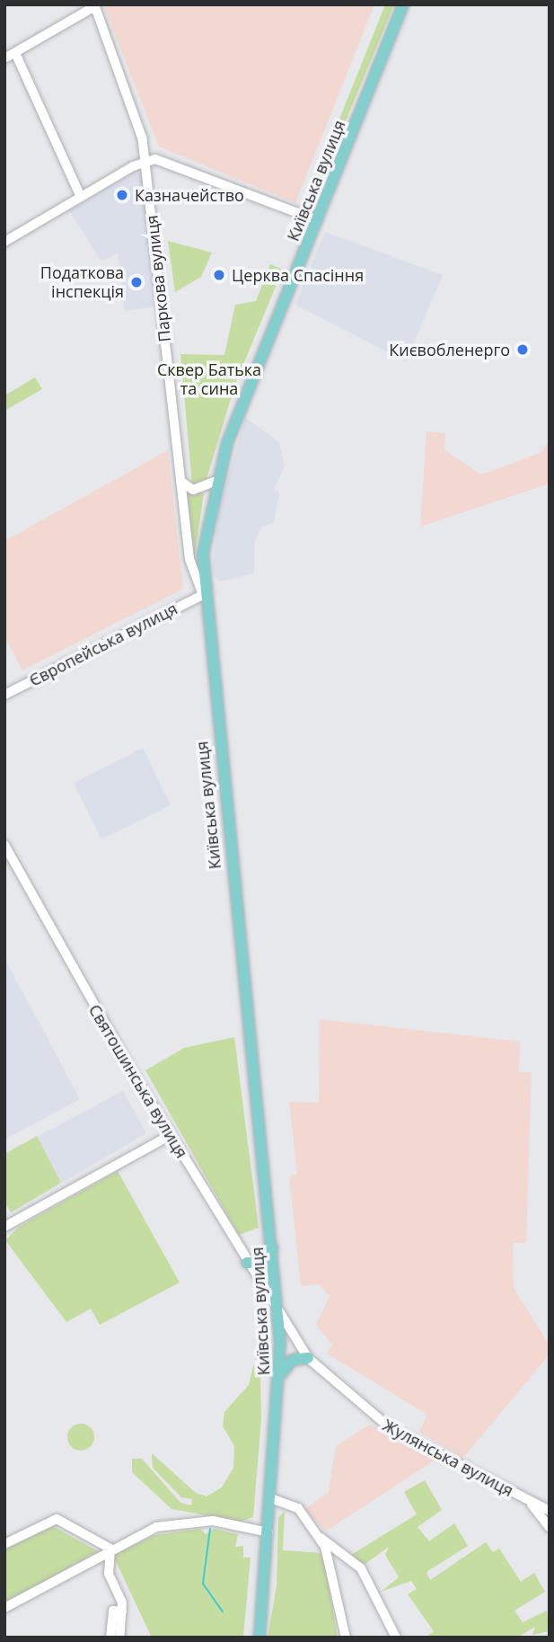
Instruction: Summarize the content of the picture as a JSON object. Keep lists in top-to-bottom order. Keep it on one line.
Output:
{"streets":{"main road":["Київська вулиця"],"street":["Паркова вулиця","Європейська вулиця","Святошинська вулиця","Жулянська вулиця"]},"crossings":[["Київська вулиця","Паркова вулиця"],["Київська вулиця","Європейська вулиця"],["Київська вулиця","Святошинська вулиця"],["Київська вулиця","Жулянська вулиця"],["Паркова вулиця","Європейська вулиця"],["Святошинська вулиця","Жулянська вулиця"]],"parks":["Сквер Батька та сина"],"places":["Казначейство","Церква Спасіння","Податкова інспекція","Києвобленерго"]}
